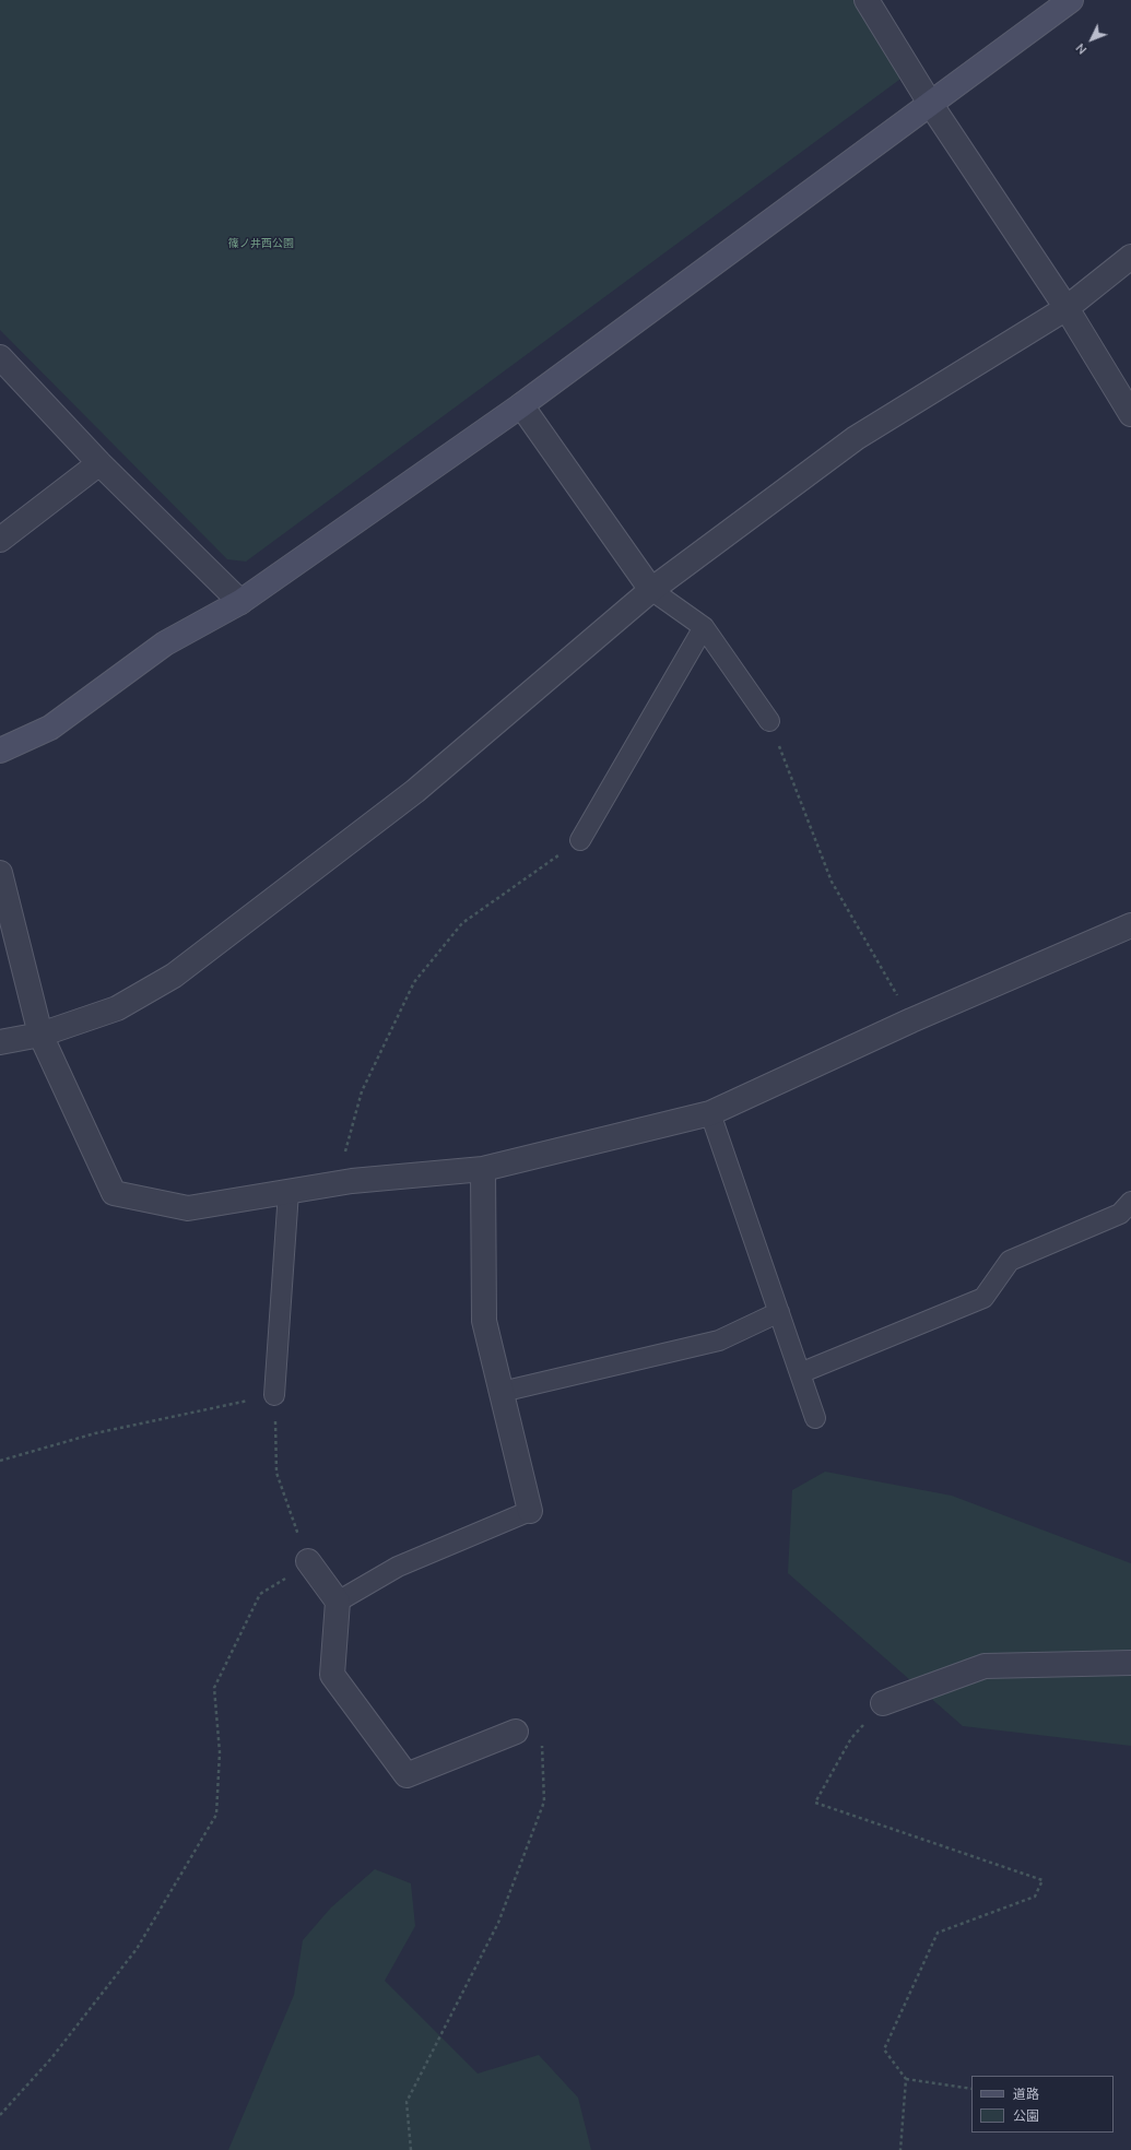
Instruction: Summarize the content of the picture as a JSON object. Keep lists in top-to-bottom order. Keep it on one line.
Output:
{"parks":["篠ノ井西公園"],"legend":["道路","公園"],"north":"bottom left"}
